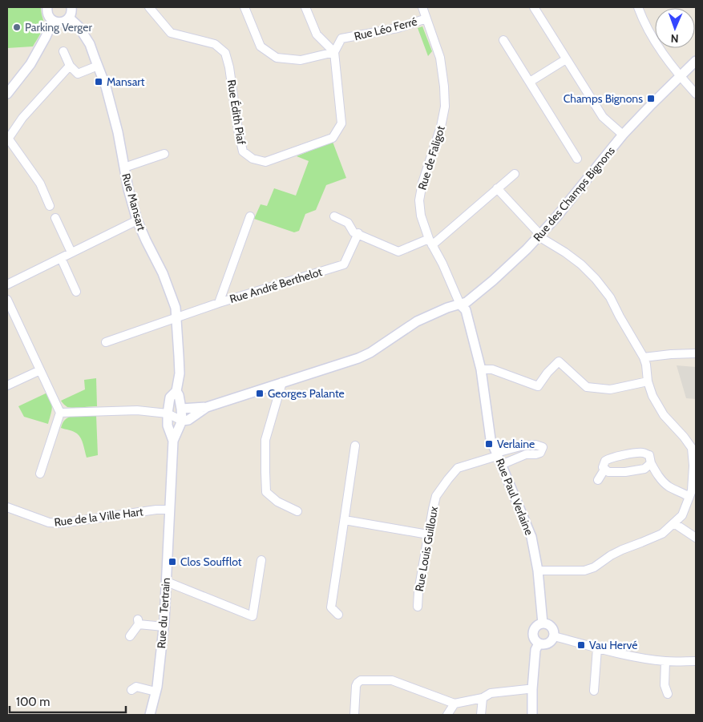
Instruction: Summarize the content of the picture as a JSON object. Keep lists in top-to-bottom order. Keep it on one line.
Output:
{"streets":{"street":["Rue Léo Ferré","Rue Édith Piaf","Rue de Faligot","Rue des Champs Bignons","Rue Mansart","Rue André Berthelot","Rue Paul Verlaine","Rue de la Ville Hart","Rue Louis Guilloux","Rue du Tertrain"]},"crossings":[["Rue Léo Ferré","Rue Édith Piaf"],["Rue Léo Ferré","Rue de Faligot"],["Rue de Faligot","Rue des Champs Bignons"],["Rue de Faligot","Rue Paul Verlaine"],["Rue des Champs Bignons","Rue Paul Verlaine"],["Rue Mansart","Rue André Berthelot"],["Rue Mansart","Rue de la Ville Hart"],["Rue Mansart","Rue du Tertrain"],["Rue Paul Verlaine","Rue Louis Guilloux"],["Rue de la Ville Hart","Rue du Tertrain"]],"places":{"other":["Parking Verger"],"transit":["Mansart","Champs Bignons","Georges Palante","Verlaine","Clos Soufflot","Vau Hervé"]},"scale_bar":"100 m","north":"bottom"}
